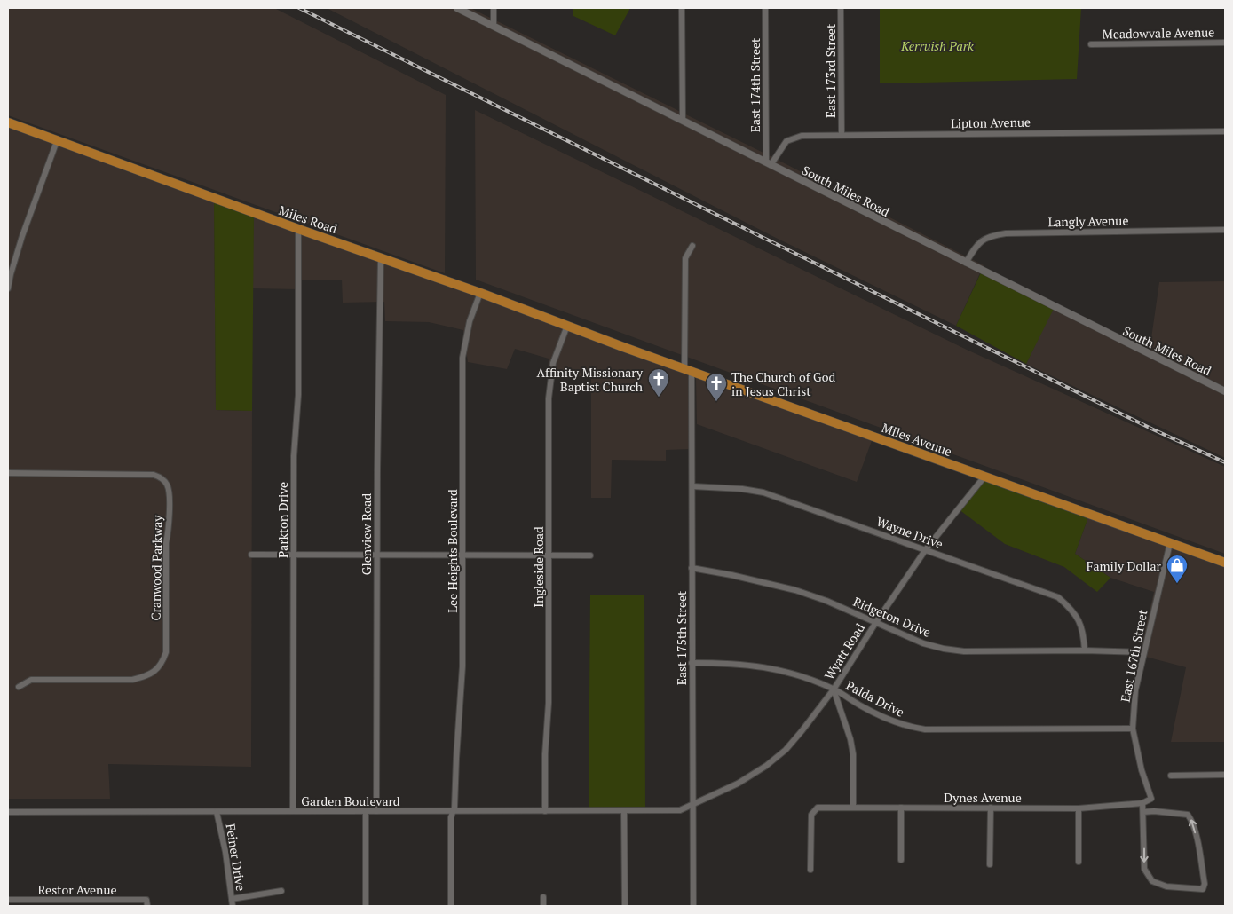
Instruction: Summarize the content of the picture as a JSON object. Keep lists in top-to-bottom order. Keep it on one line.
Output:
{"streets":{"main road":["Miles Road","Miles Avenue"],"street":["Meadowvale Avenue","East 173rd Street","East 174th Street","Lipton Avenue","South Miles Road","Langly Avenue","Parkton Drive","Wayne Drive","Glenview Road","Lee Heights Boulevard","Ingleside Road","Cranwood Parkway","Ridgeton Drive","East 175th Street","Wyatt Road","East 167th Street","Palda Drive","Dynes Avenue","Garden Boulevard","Feiner Drive","Restor Avenue"]},"crossings":[["East 173rd Street","Lipton Avenue"],["East 174th Street","Lipton Avenue"],["East 174th Street","South Miles Road"],["Lipton Avenue","South Miles Road"],["South Miles Road","Langly Avenue"],["Miles Road","Miles Avenue"],["Miles Road","Parkton Drive"],["Miles Road","Glenview Road"],["Miles Road","Lee Heights Boulevard"],["Miles Road","Ingleside Road"],["Miles Avenue","East 175th Street"],["Miles Avenue","Wyatt Road"],["Miles Avenue","East 167th Street"],["Parkton Drive","Garden Boulevard"],["Wayne Drive","Ridgeton Drive"],["Wayne Drive","East 175th Street"],["Wayne Drive","Wyatt Road"],["Glenview Road","Garden Boulevard"],["Lee Heights Boulevard","Garden Boulevard"],["Ingleside Road","Garden Boulevard"],["Ridgeton Drive","East 175th Street"],["Ridgeton Drive","Wyatt Road"],["Ridgeton Drive","East 167th Street"],["East 175th Street","Wyatt Road"],["East 175th Street","Palda Drive"],["East 175th Street","Garden Boulevard"],["Wyatt Road","Palda Drive"],["Wyatt Road","Garden Boulevard"],["East 167th Street","Palda Drive"],["East 167th Street","Dynes Avenue"],["Garden Boulevard","Feiner Drive"]],"parks":["Kerruish Park"],"places":{"church":["Affinity Missionary Baptist Church","The Church of God in Jesus Christ"],"shop":["Family Dollar"]}}
